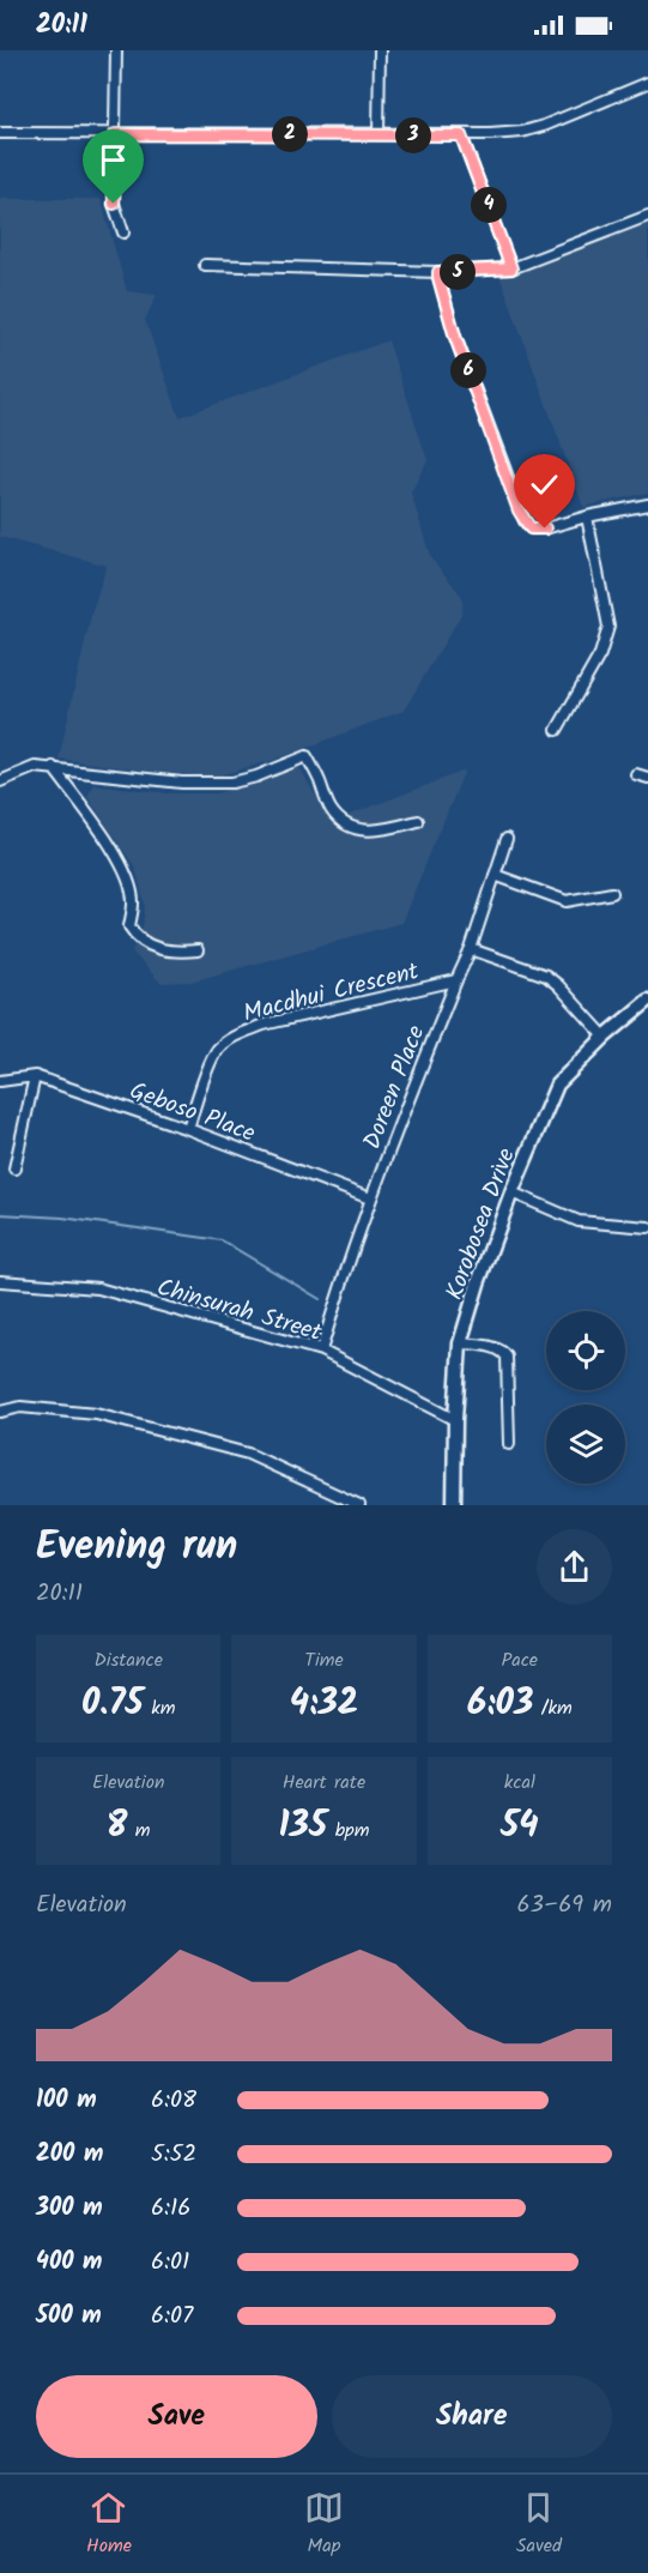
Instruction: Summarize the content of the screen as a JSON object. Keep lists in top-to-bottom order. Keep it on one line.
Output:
{"streets":{"main road":["Korobosea Drive"],"street":["Macdhui Crescent","Doreen Place","Geboso Place","Chinsurah Street"]},"crossings":[["Macdhui Crescent","Doreen Place"],["Macdhui Crescent","Geboso Place"],["Doreen Place","Geboso Place"],["Doreen Place","Chinsurah Street"],["Korobosea Drive","Chinsurah Street"]],"page":{"status":"20:11","pins":["2","3","4","5","6"],"heading":["Evening run","20:11"],"stats":[["Distance","0.75 km"],["Time","4:32"],["Pace","6:03 /km"],["Elevation","8 m"],["Heart rate","135 bpm"],["kcal","54"]],"chart":["Elevation","63–69 m"],"list":[{"name":"100 m","note":"6:08"},{"name":"200 m","note":"5:52"},{"name":"300 m","note":"6:16"},{"name":"400 m","note":"6:01"},{"name":"500 m","note":"6:07"}],"buttons":["Save","Share"],"tabs":["Home","Map","Saved"]}}
